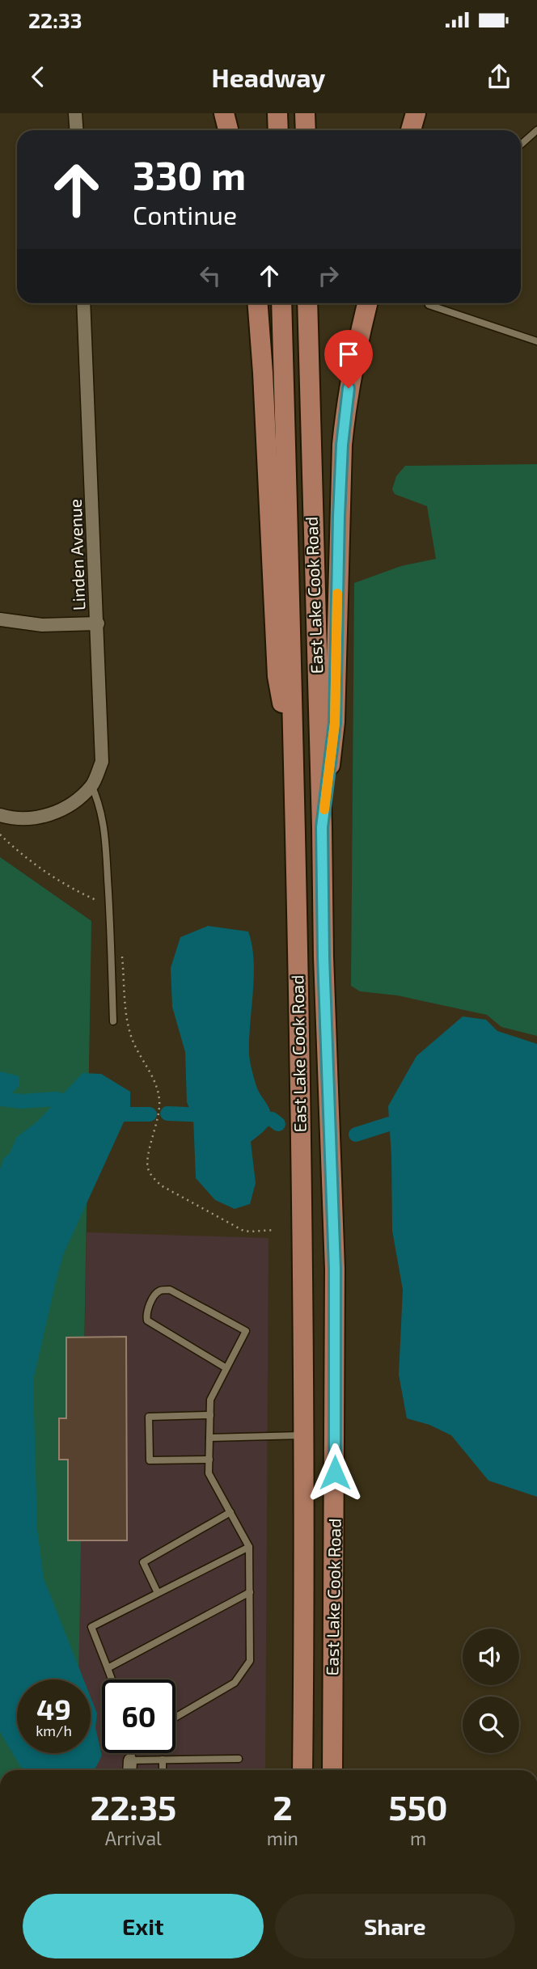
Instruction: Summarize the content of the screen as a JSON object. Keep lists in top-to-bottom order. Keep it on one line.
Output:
{"streets":{"main road":["East Lake Cook Road"],"street":["Linden Avenue"]},"page":{"status":"22:33","header":"Headway","turn":["330 m","Continue"],"speed":"49 km/h","limit":"60","eta":["22:35","Arrival","2","min","550","m"],"buttons":["Exit","Share"]}}
